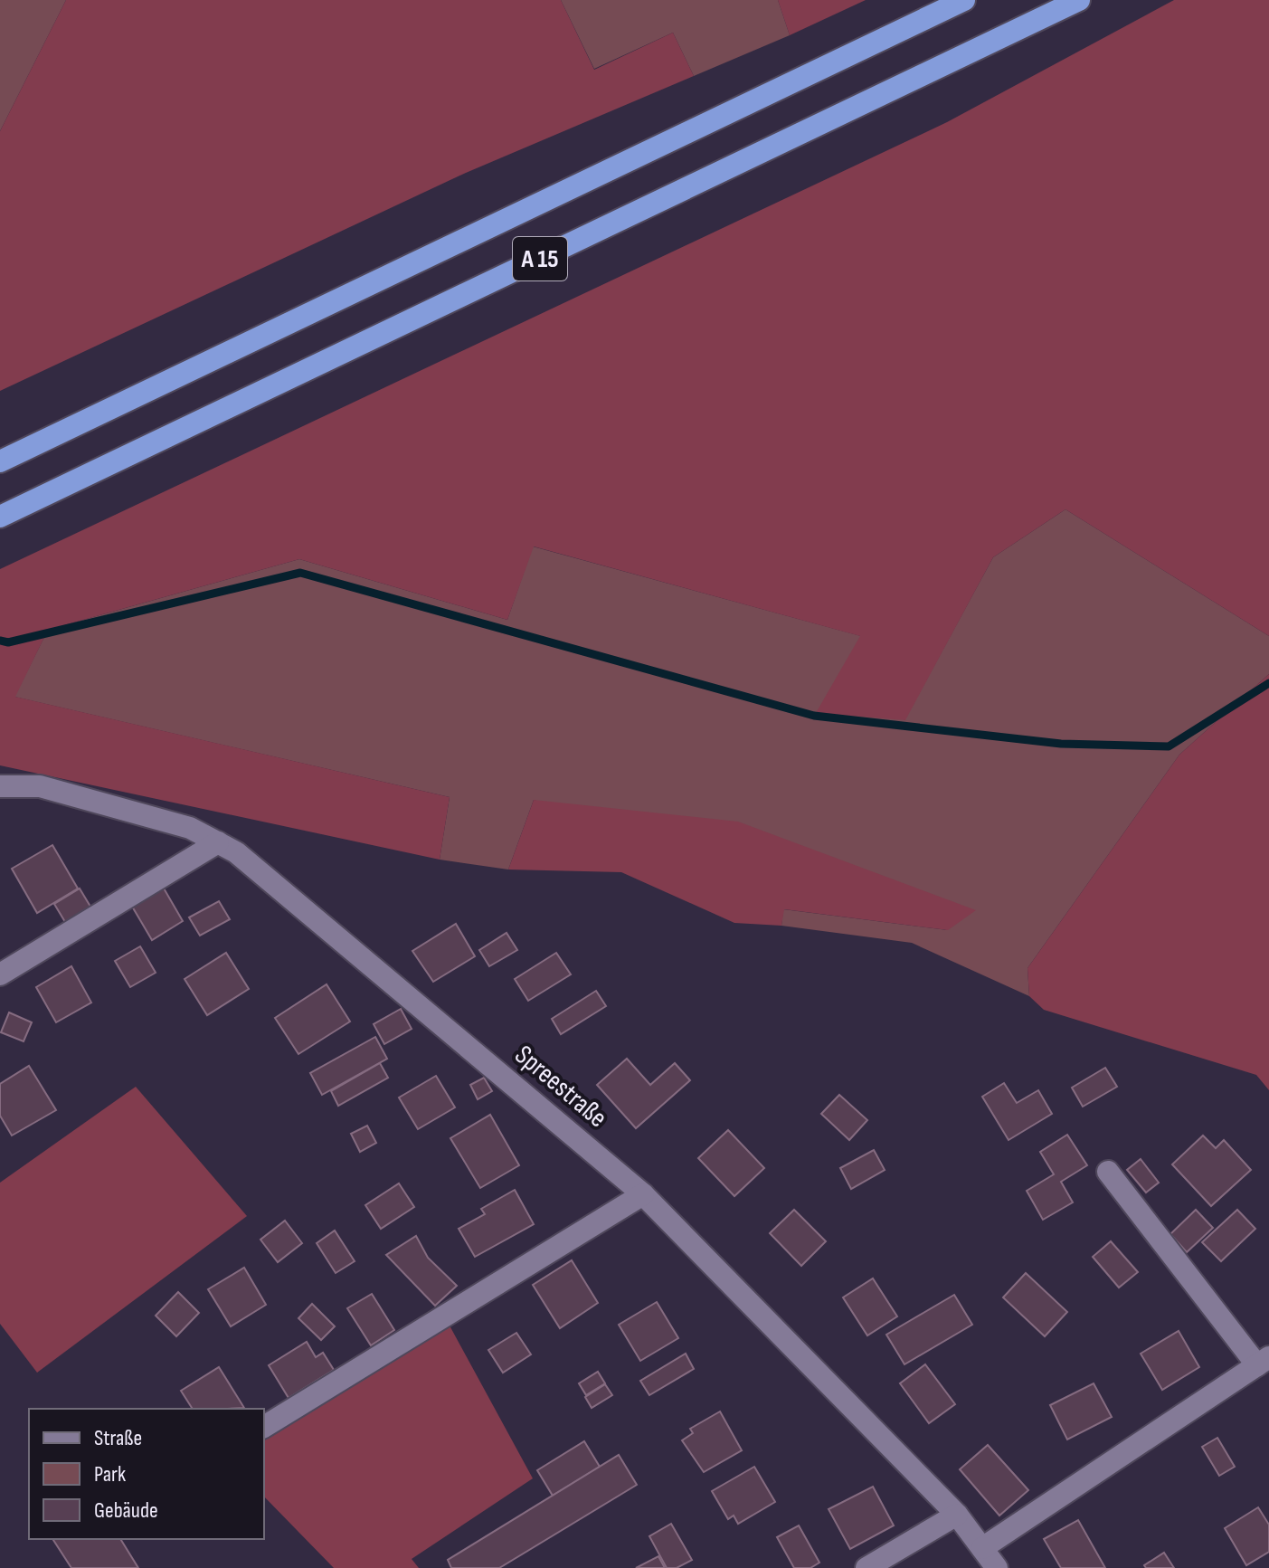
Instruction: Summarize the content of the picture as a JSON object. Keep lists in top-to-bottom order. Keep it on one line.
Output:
{"streets":{"highway":["A 15"],"street":["Spreestraße"]},"legend":["Straße","Park","Gebäude"]}
